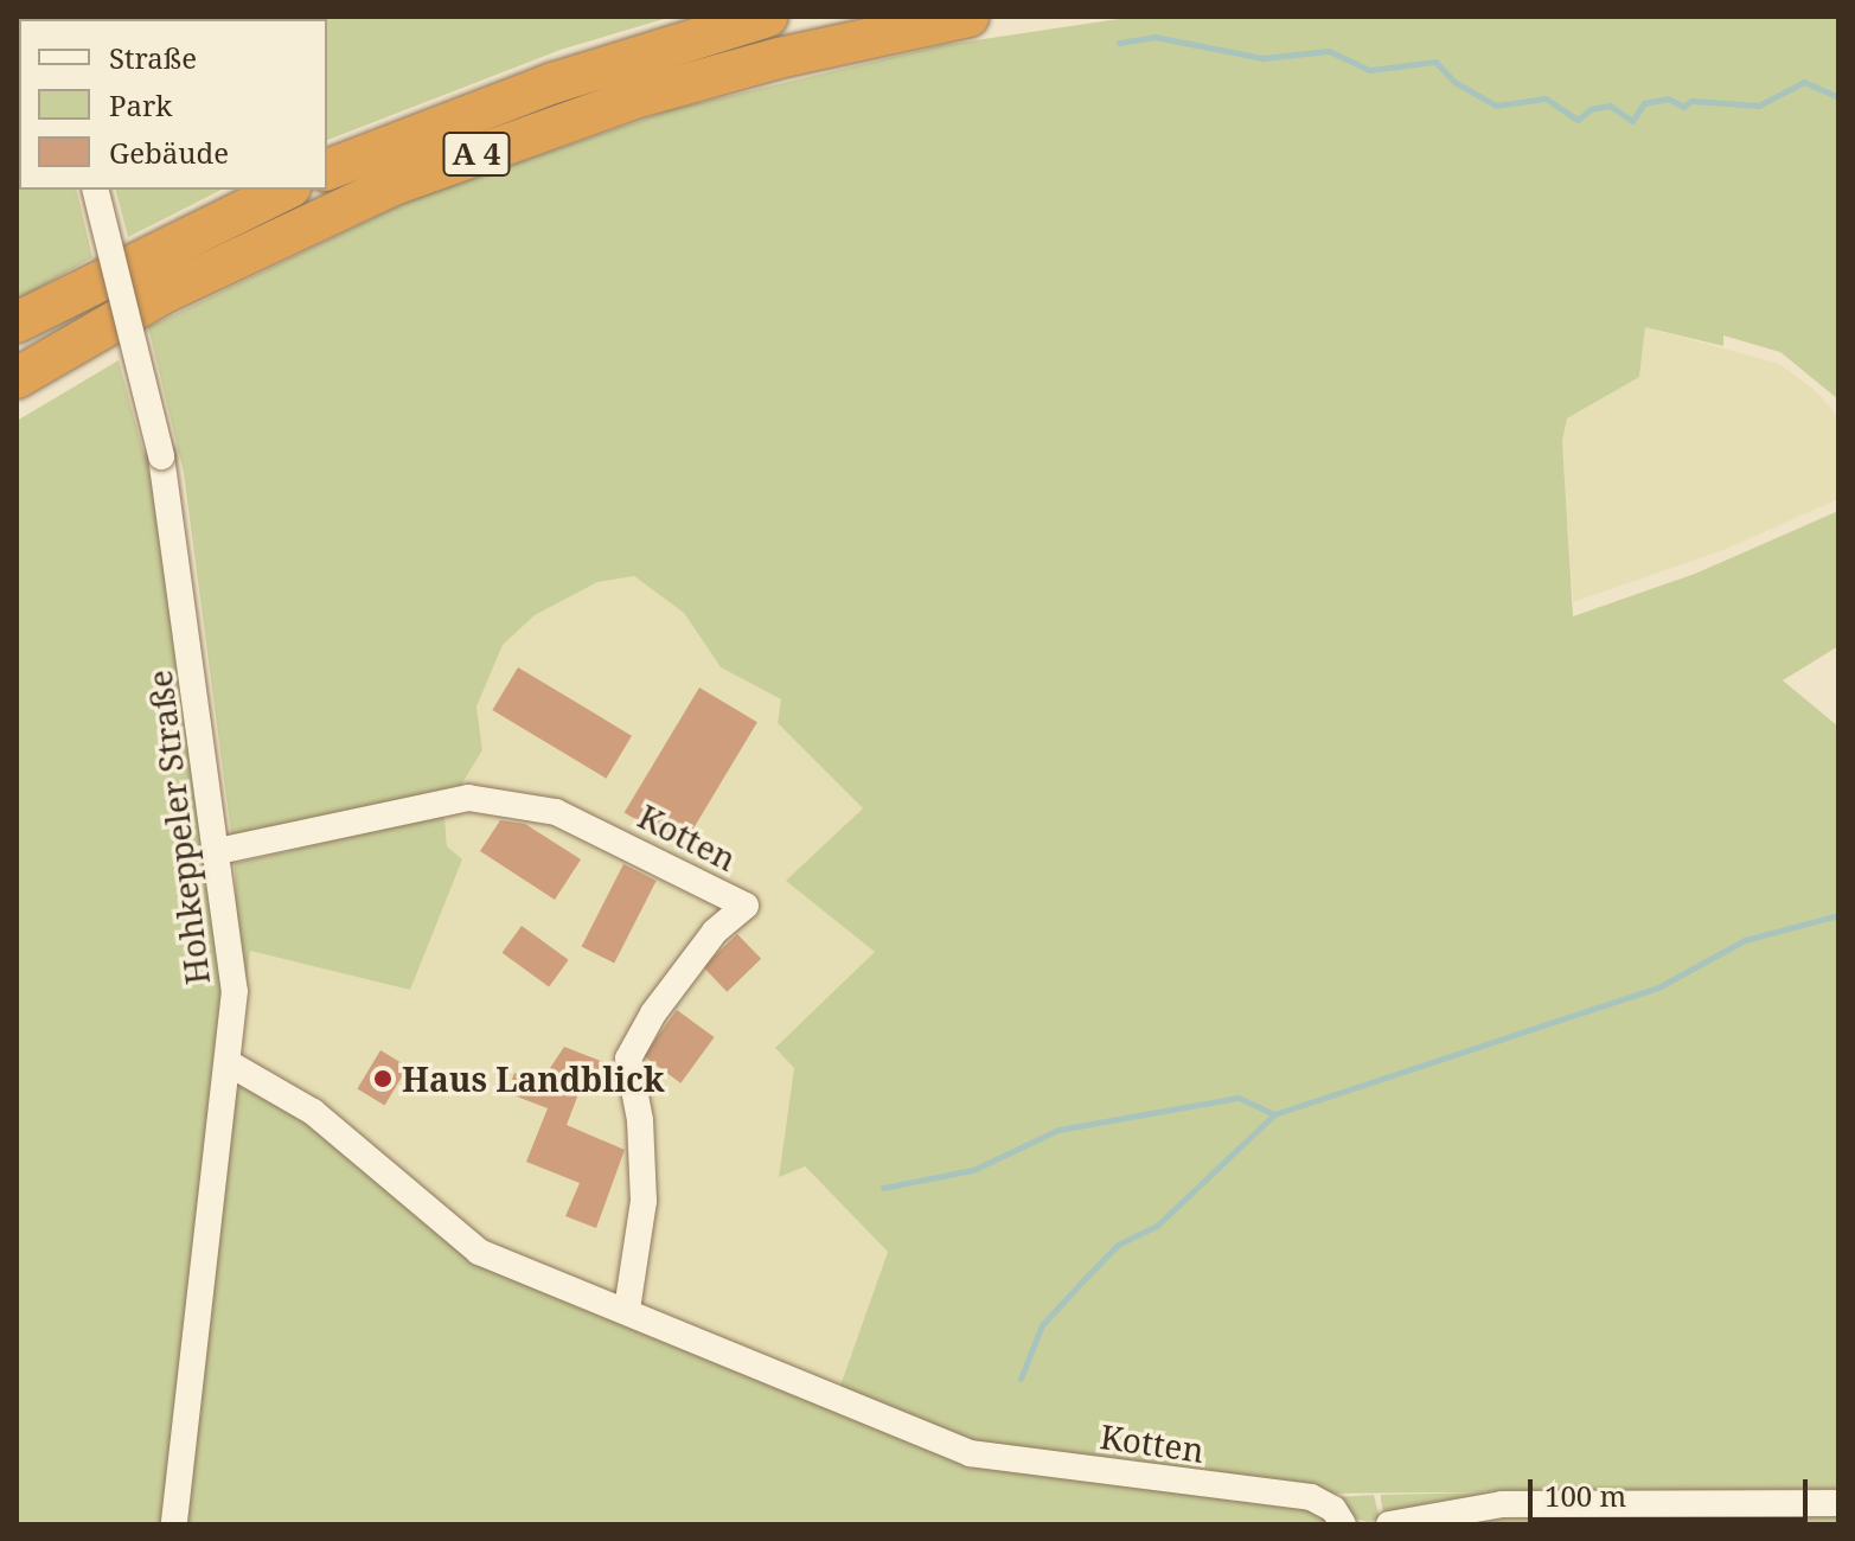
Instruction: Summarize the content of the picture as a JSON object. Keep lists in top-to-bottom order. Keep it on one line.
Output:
{"streets":{"highway":["A 4"],"street":["Hohkeppeler Straße","Kotten"]},"crossings":[["Hohkeppeler Straße","Kotten"]],"places":["Haus Landblick"],"legend":["Straße","Park","Gebäude"],"scale_bar":"100 m"}
